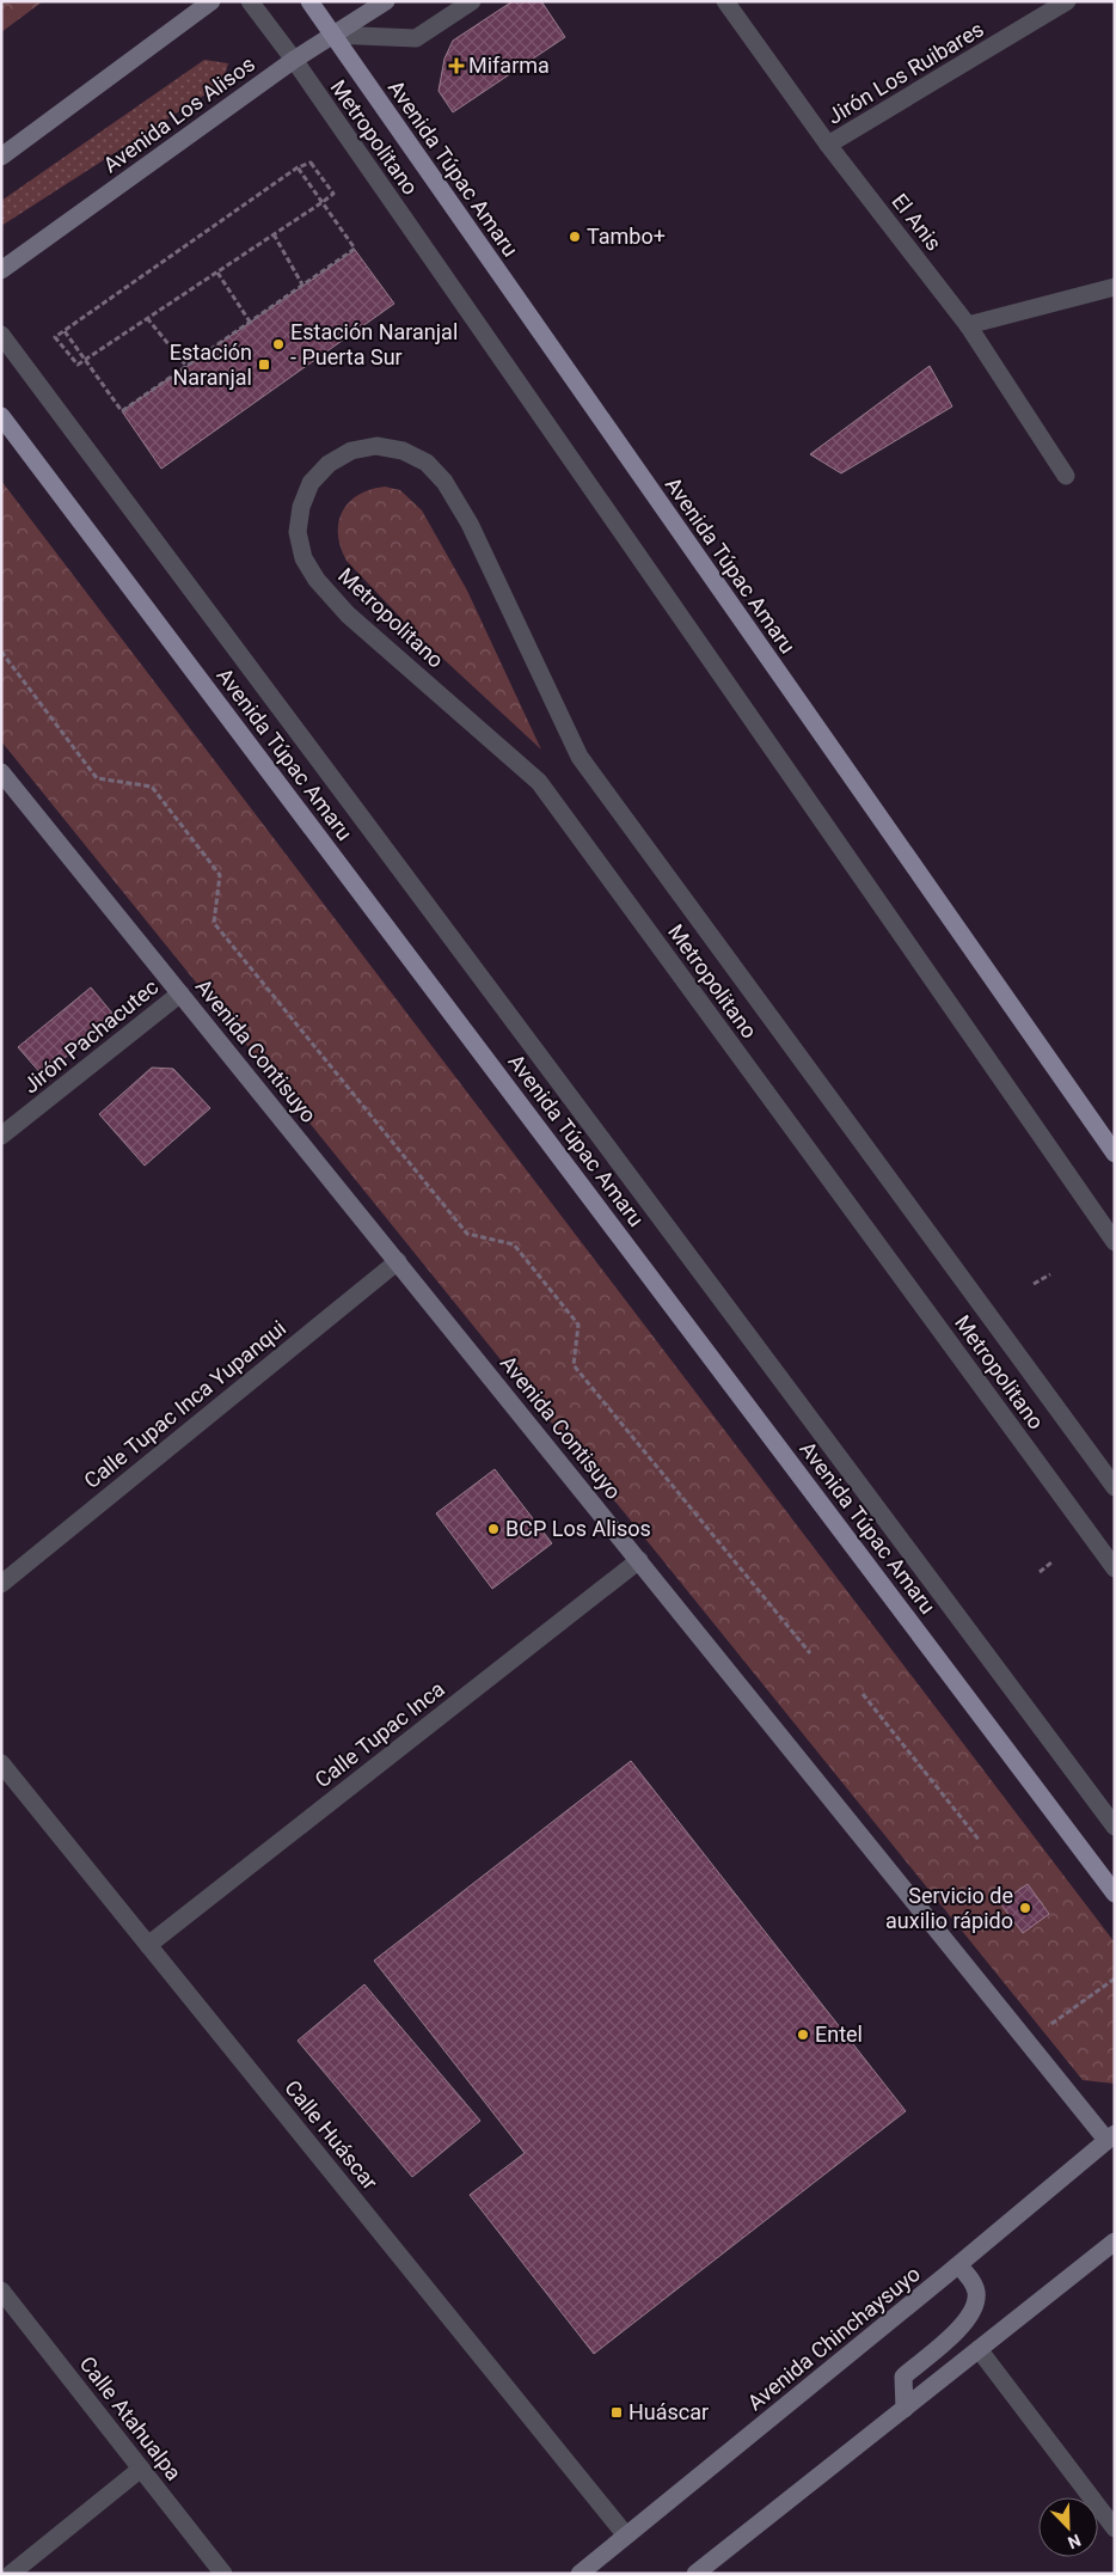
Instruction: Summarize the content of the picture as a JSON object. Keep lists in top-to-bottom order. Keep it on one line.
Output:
{"streets":{"main road":["Avenida Los Alisos","Avenida Túpac Amaru","Avenida Contisuyo","Avenida Chinchaysuyo"],"street":["Jirón Los Ruibares","Metropolitano","El Anis","Jirón Pachacutec","Calle Tupac Inca Yupanqui","Calle Tupac Inca","Calle Huáscar","Calle Atahualpa"]},"crossings":[["Jirón Los Ruibares","El Anis"],["Avenida Los Alisos","Metropolitano"],["Avenida Los Alisos","Avenida Túpac Amaru"],["Jirón Pachacutec","Avenida Contisuyo"],["Avenida Contisuyo","Calle Tupac Inca Yupanqui"],["Avenida Contisuyo","Calle Tupac Inca"],["Avenida Contisuyo","Avenida Chinchaysuyo"],["Calle Tupac Inca","Calle Huáscar"],["Calle Huáscar","Avenida Chinchaysuyo"]],"places":{"health":["Mifarma"],"other":["Tambo+","Estación Naranjal - Puerta Sur","BCP Los Alisos","Servicio de auxilio rápido","Entel"],"transit":["Estación Naranjal","Huáscar"]},"north":"bottom right"}
